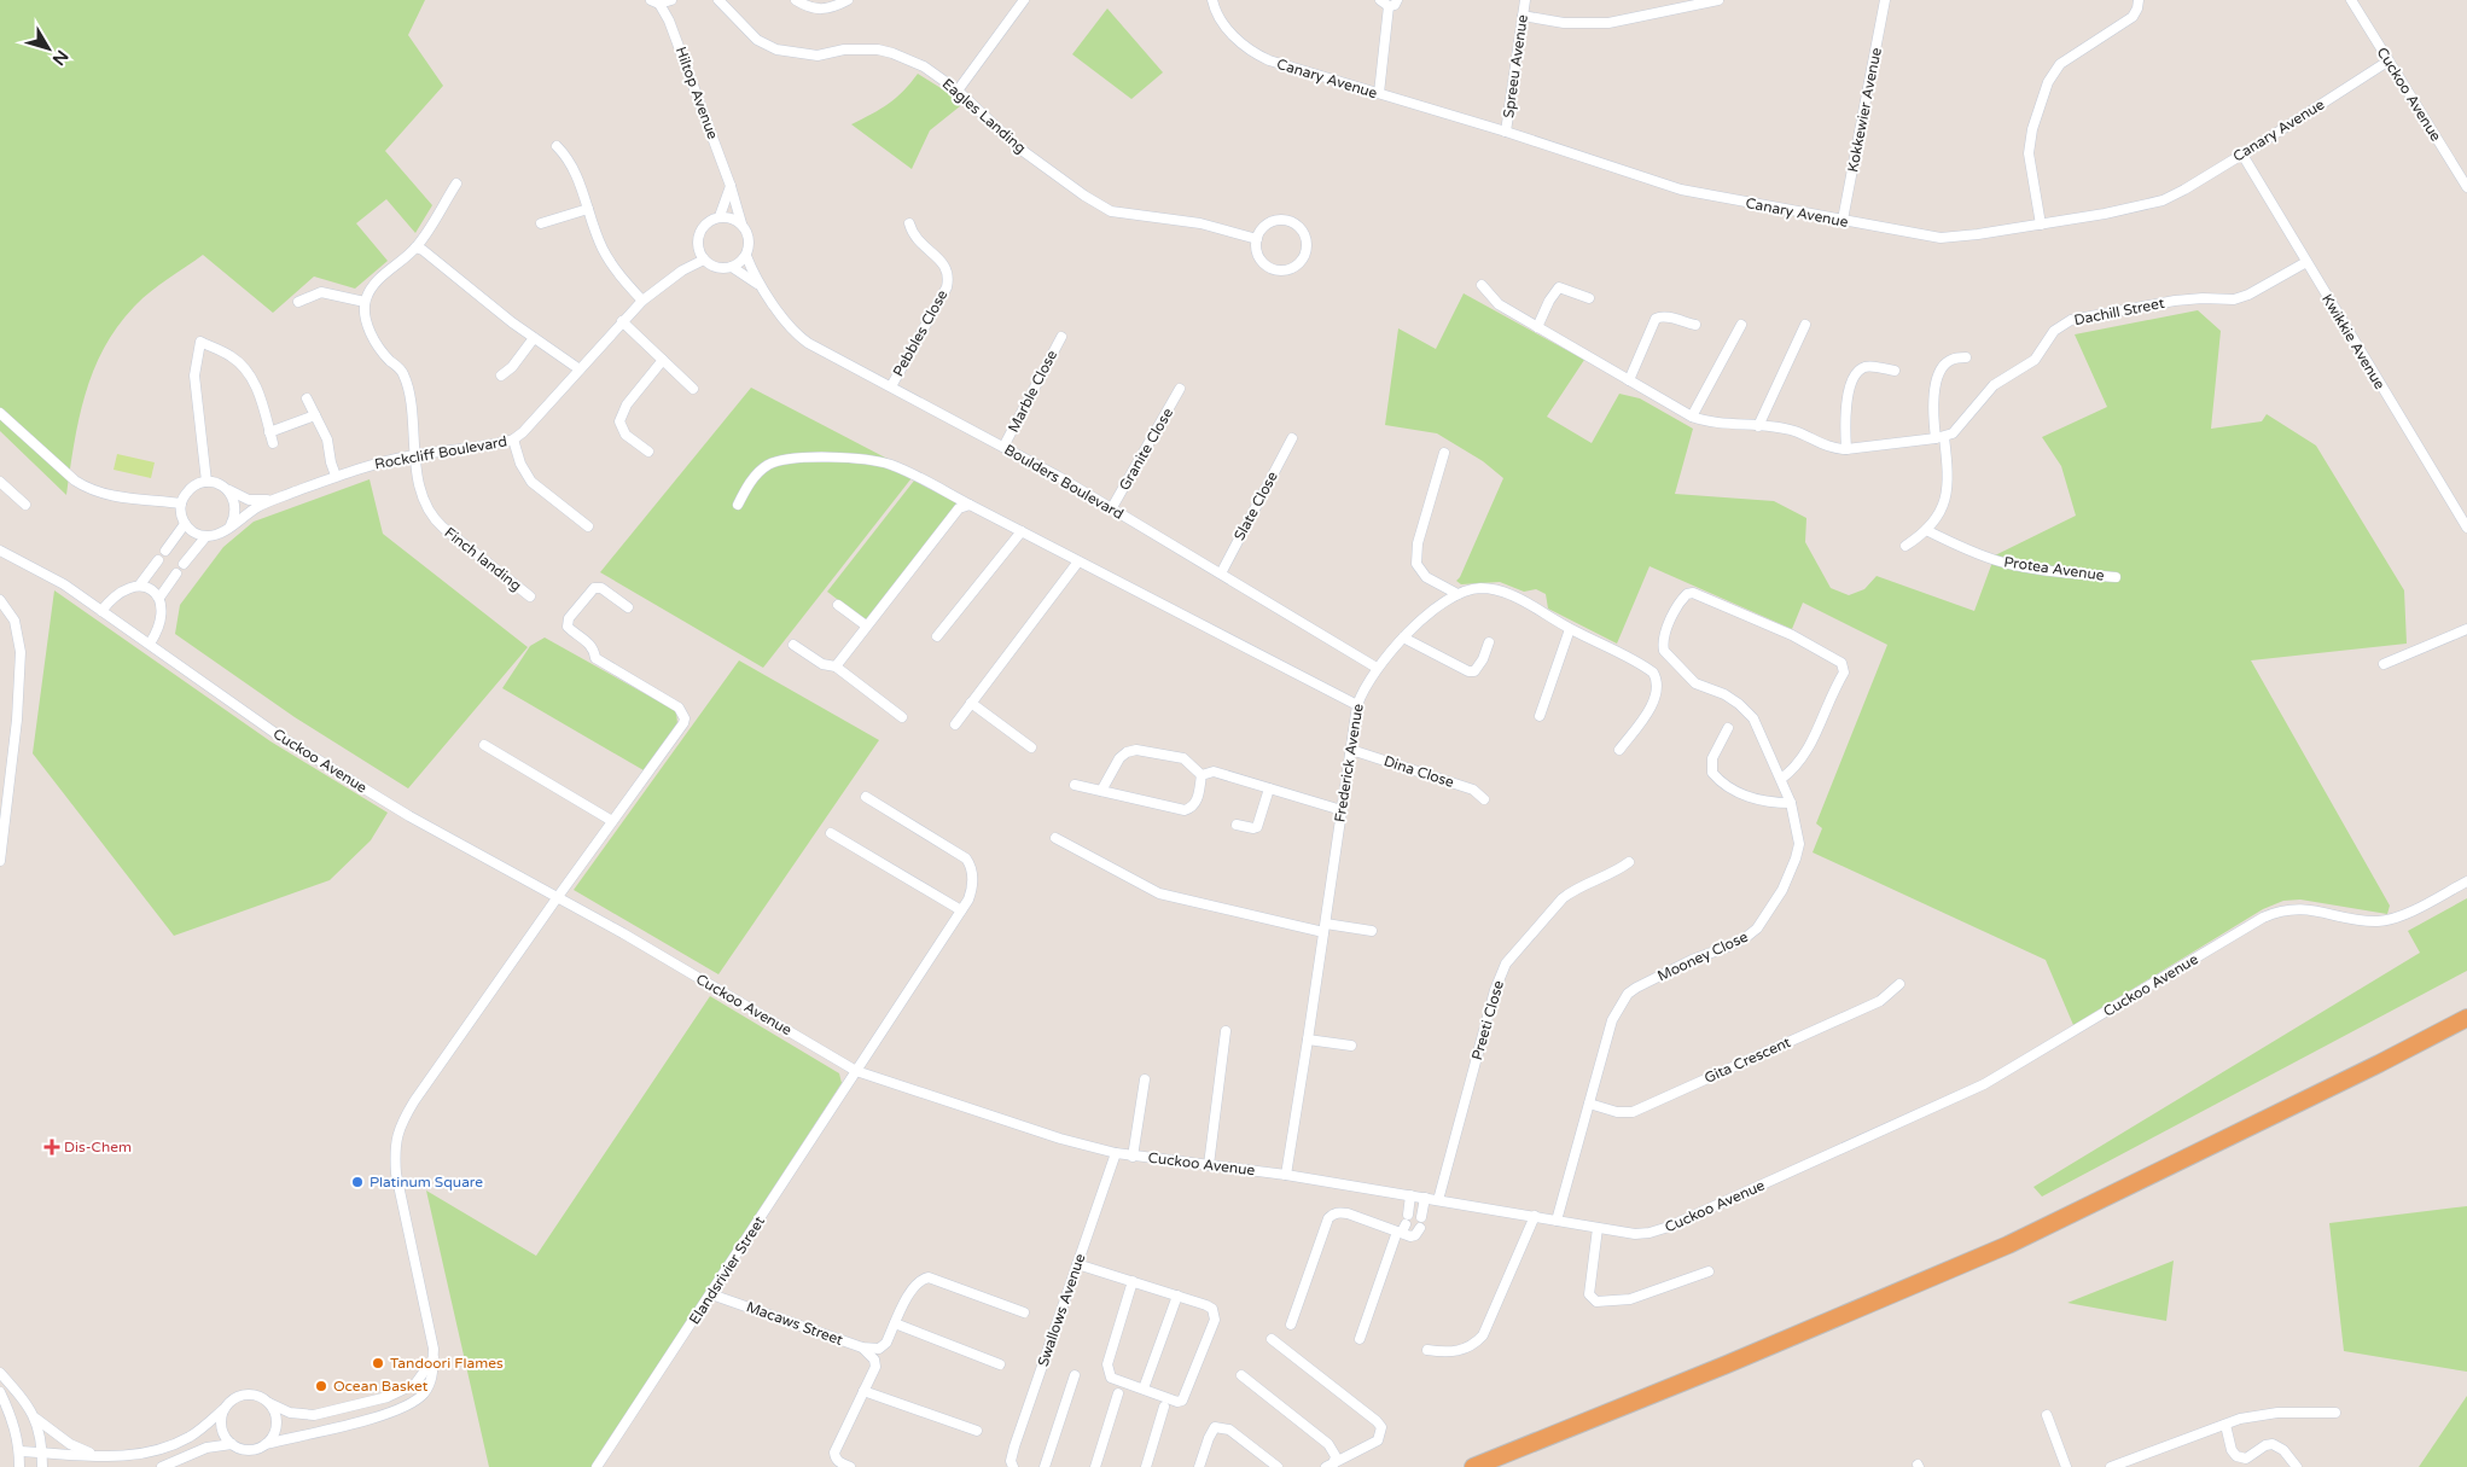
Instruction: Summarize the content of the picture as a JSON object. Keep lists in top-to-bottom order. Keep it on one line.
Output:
{"streets":{"street":["Spreeu Avenue","Canary Avenue","Hiltop Avenue","Cuckoo Avenue","Kokkewier Avenue","Eagles Landing","Dachill Street","Pebbles Close","Kwikkie Avenue","Marble Close","Granite Close","Rockcliff Boulevard","Boulders Boulevard","Slate Close","Finch landing","Protea Avenue","Frederick Avenue","Dina Close","Mooney Close","Preeti Close","Gita Crescent","Elandsrivier Street","Swallows Avenue","Macaws Street"]},"crossings":[["Spreeu Avenue","Canary Avenue"],["Canary Avenue","Cuckoo Avenue"],["Canary Avenue","Kokkewier Avenue"],["Canary Avenue","Kwikkie Avenue"],["Hiltop Avenue","Rockcliff Boulevard"],["Hiltop Avenue","Boulders Boulevard"],["Cuckoo Avenue","Frederick Avenue"],["Cuckoo Avenue","Mooney Close"],["Cuckoo Avenue","Preeti Close"],["Cuckoo Avenue","Elandsrivier Street"],["Cuckoo Avenue","Swallows Avenue"],["Dachill Street","Kwikkie Avenue"],["Pebbles Close","Boulders Boulevard"],["Marble Close","Boulders Boulevard"],["Granite Close","Boulders Boulevard"],["Rockcliff Boulevard","Boulders Boulevard"],["Rockcliff Boulevard","Finch landing"],["Boulders Boulevard","Slate Close"],["Boulders Boulevard","Frederick Avenue"],["Frederick Avenue","Dina Close"],["Mooney Close","Gita Crescent"],["Elandsrivier Street","Macaws Street"]],"places":{"health":["Dis-Chem"],"other":["Platinum Square","Tandoori Flames","Ocean Basket"]},"north":"bottom right"}
